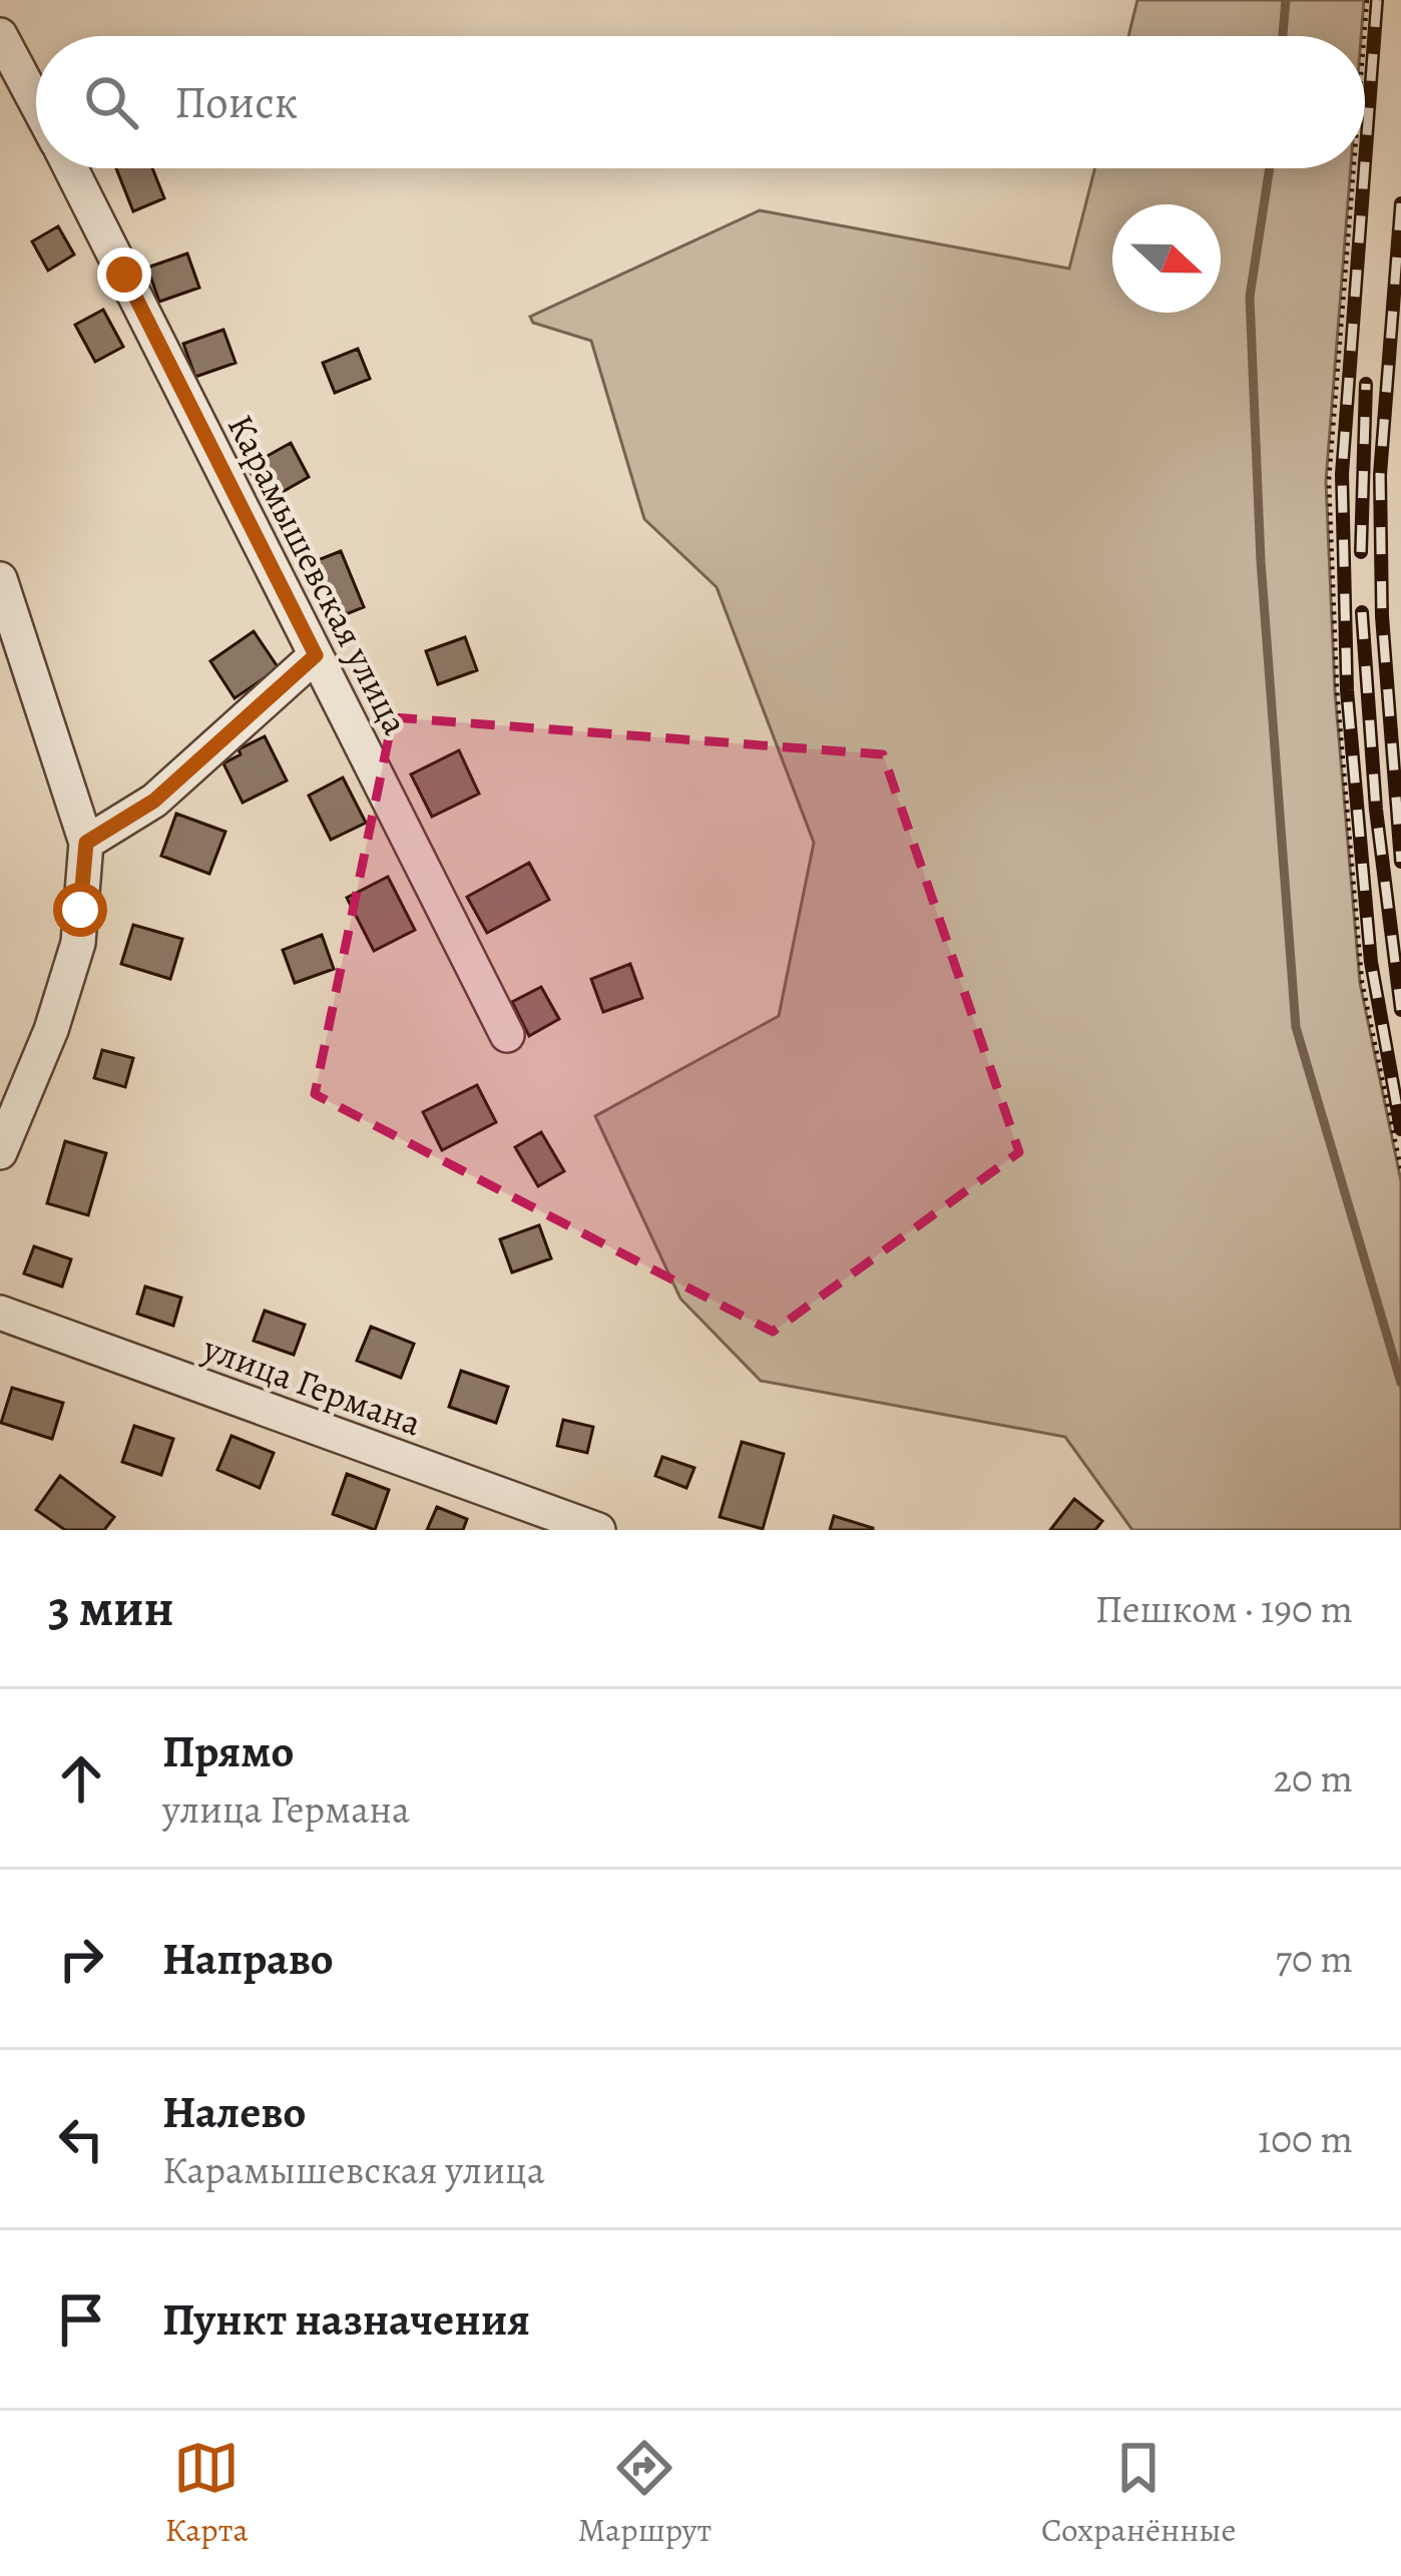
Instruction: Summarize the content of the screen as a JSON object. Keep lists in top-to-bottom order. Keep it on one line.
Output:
{"streets":{"street":["Карамышевская улица","улица Германа"]},"north":"right","page":{"search":"Поиск","heading":["3 мин","Пешком · 190 m"],"list":[["Прямо","улица Германа","20 m"],["Направо","70 m"],["Налево","Карамышевская улица","100 m"],"Пункт назначения"],"nav":["Карта","Маршрут","Сохранённые"]}}
